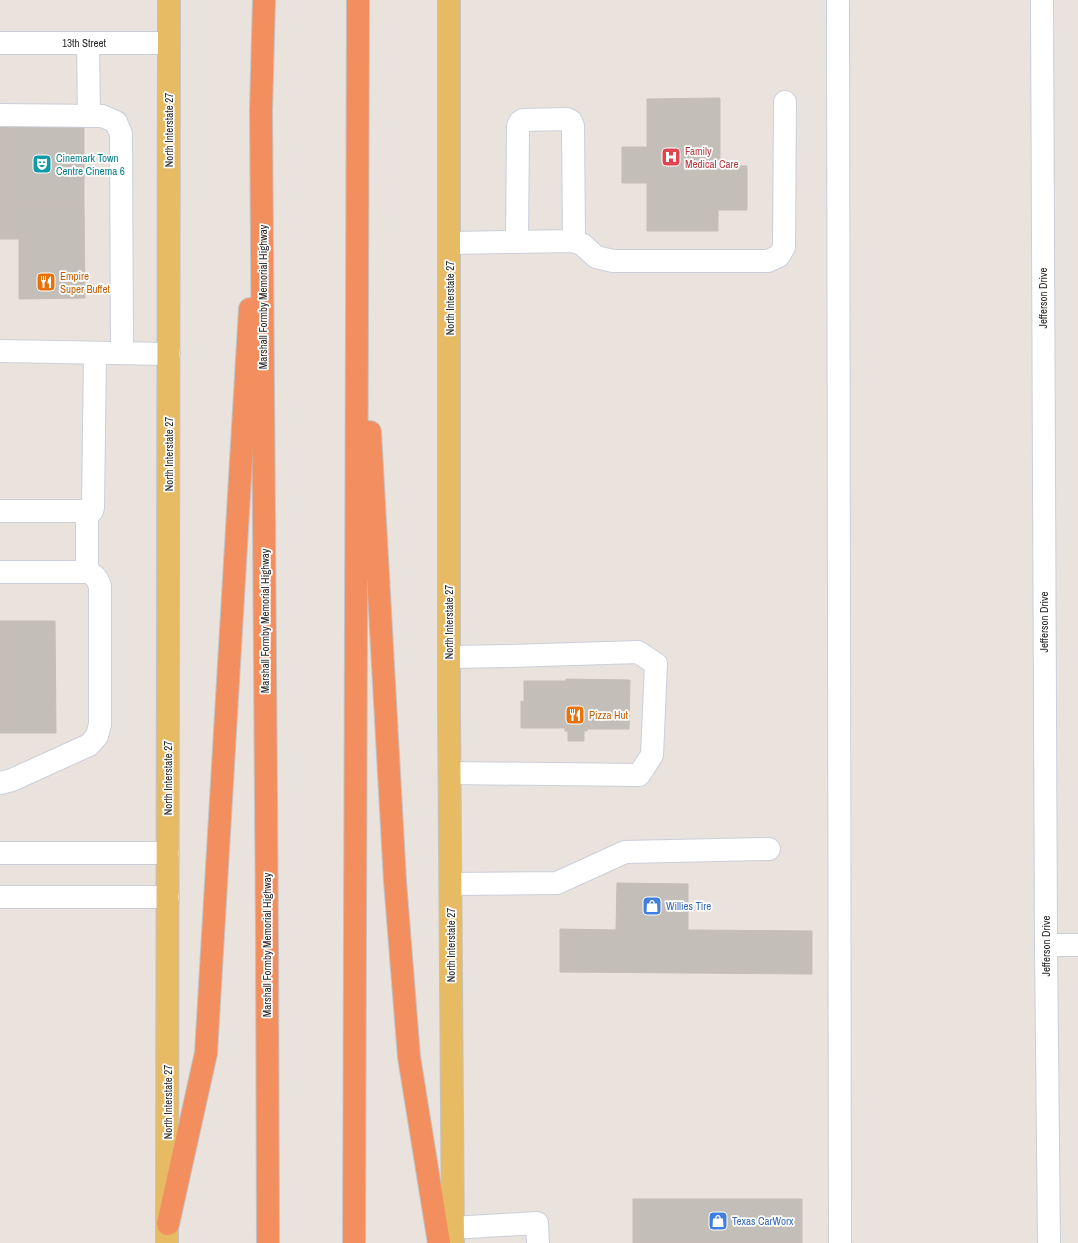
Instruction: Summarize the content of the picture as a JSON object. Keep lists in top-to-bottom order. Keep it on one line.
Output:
{"streets":{"highway":["Marshall Formby Memorial Highway"],"main road":["North Interstate 27"],"street":["13th Street","Jefferson Drive"]},"crossings":[["13th Street","North Interstate 27"]],"places":{"hospital":["Family Medical Care"],"theatre":["Cinemark Town Centre Cinema 6"],"restaurant":["Empire Super Buffet","Pizza Hut"],"shop":["Willies Tire","Texas CarWorx"]}}
